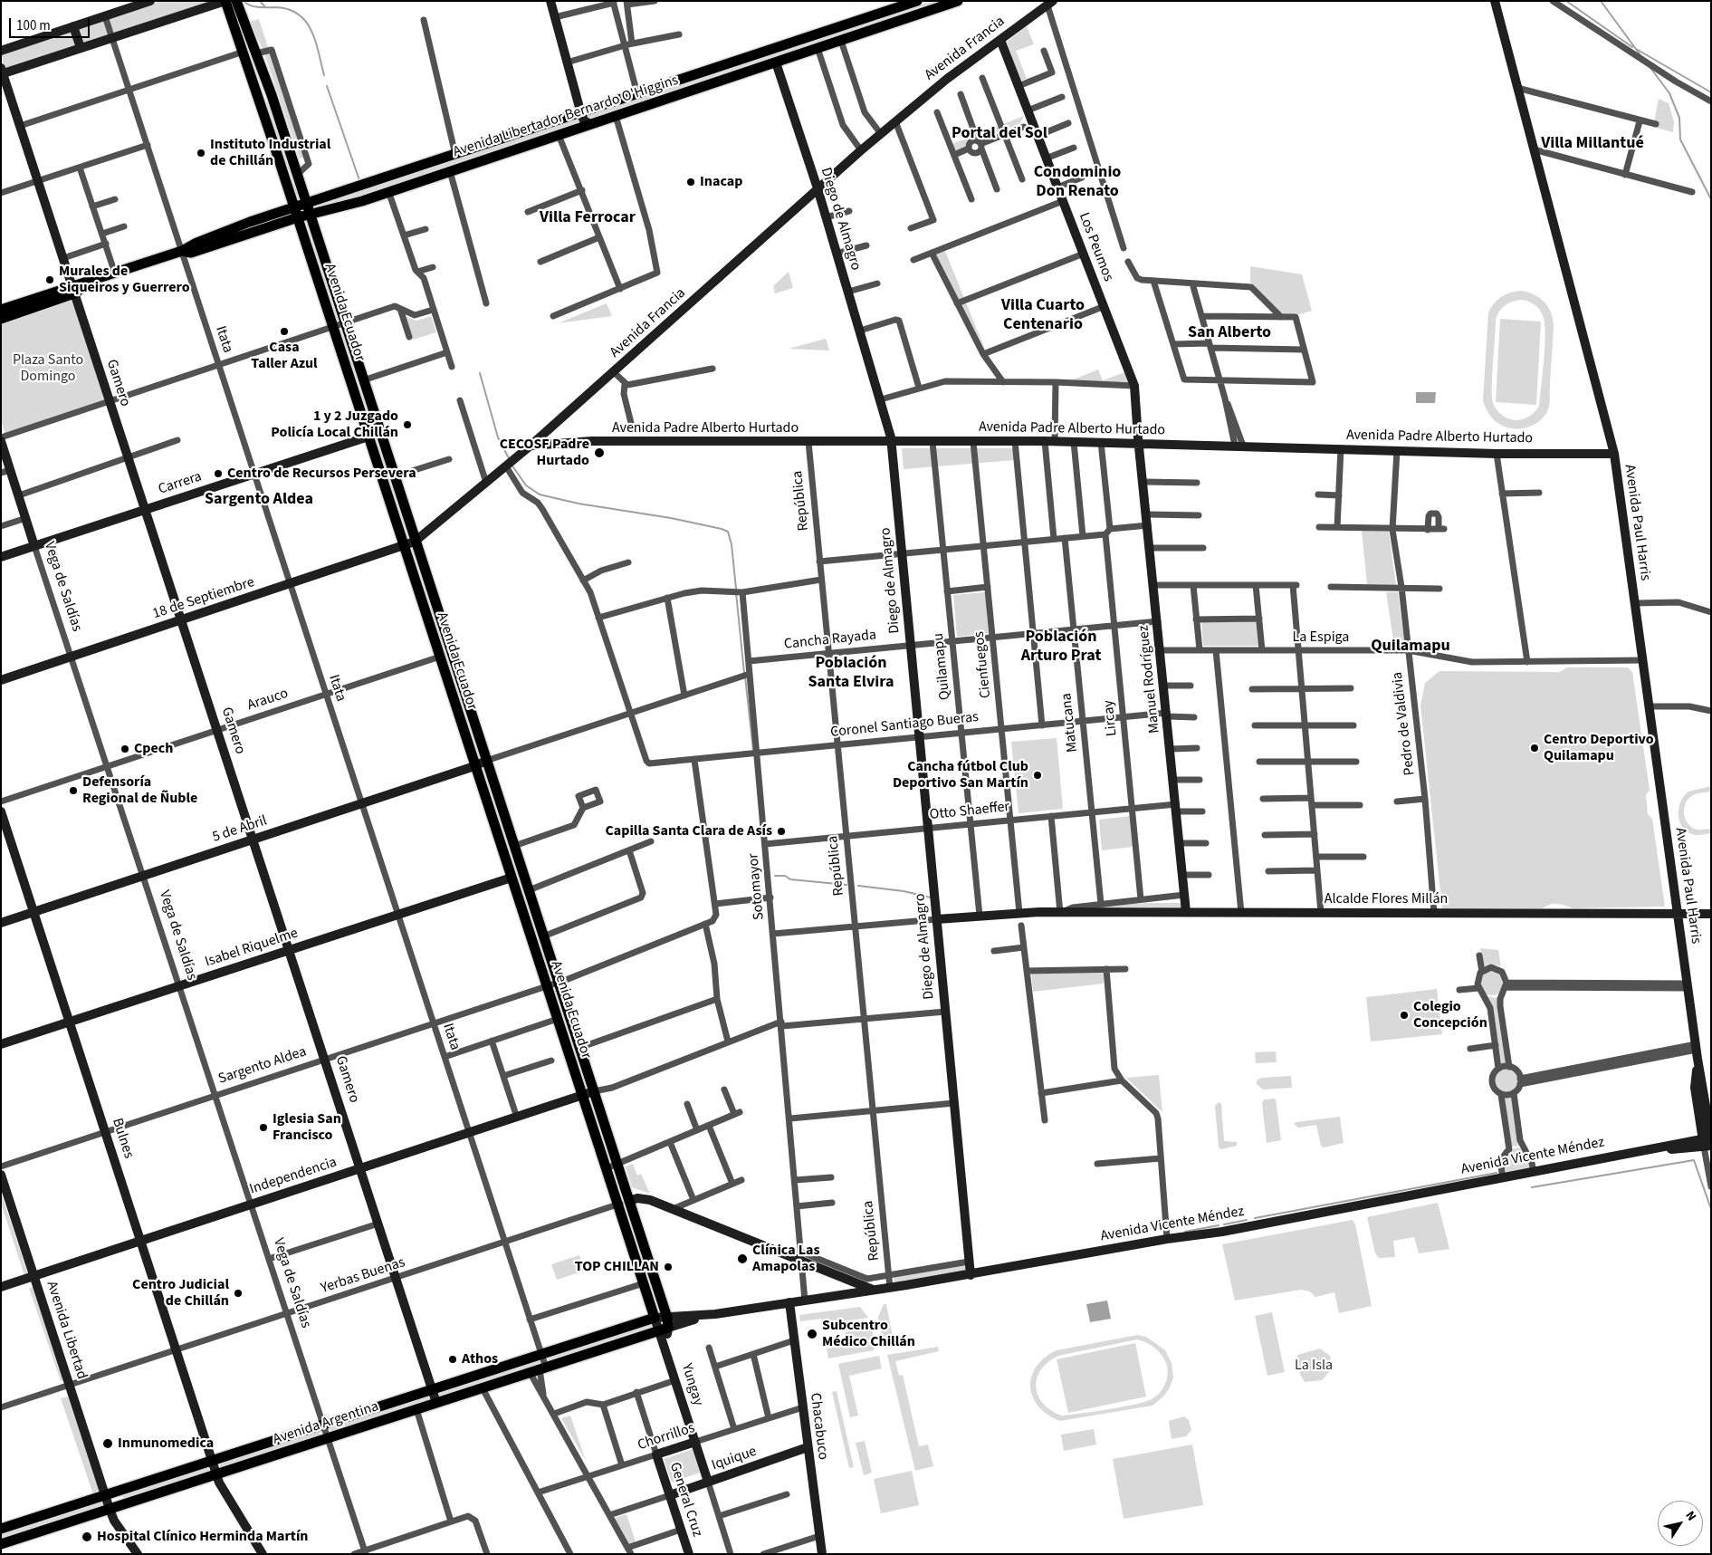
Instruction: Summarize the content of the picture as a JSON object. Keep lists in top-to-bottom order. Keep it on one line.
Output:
{"streets":{"main road":["Avenida Libertador Bernardo O'Higgins","Avenida Ecuador","Avenida Argentina"],"street":["Avenida Francia","Diego de Almagro","Los Peumos","Itata","Gamero","Avenida Padre Alberto Hurtado","Carrera","República","Avenida Paul Harris","Vega de Saldías","18 de Septiembre","La Espiga","Cancha Rayada","Cienfuegos","Quilamapu","Manuel Rodríguez","Arauco","Lircay","Matucana","Pedro de Valdivia","Coronel Santiago Bueras","Otto Shaeffer","5 de Abril","Sotomayor","Alcalde Flores Millán","Isabel Riquelme","Sargento Aldea","Bulnes","Avenida Vicente Méndez","Independencia","Yerbas Buenas","Avenida Libertad","Yungay","Chacabuco","Chorrillos","Iquique","General Cruz"]},"crossings":[["Avenida Francia","Diego de Almagro"],["Avenida Francia","Los Peumos"],["Avenida Francia","Avenida Ecuador"],["Avenida Francia","Avenida Padre Alberto Hurtado"],["Avenida Francia","18 de Septiembre"],["Avenida Libertador Bernardo O'Higgins","Diego de Almagro"],["Avenida Libertador Bernardo O'Higgins","Avenida Ecuador"],["Avenida Libertador Bernardo O'Higgins","Itata"],["Avenida Libertador Bernardo O'Higgins","Gamero"],["Diego de Almagro","Avenida Padre Alberto Hurtado"],["Diego de Almagro","Cancha Rayada"],["Diego de Almagro","Coronel Santiago Bueras"],["Diego de Almagro","Otto Shaeffer"],["Diego de Almagro","Alcalde Flores Millán"],["Diego de Almagro","Avenida Vicente Méndez"],["Los Peumos","Avenida Padre Alberto Hurtado"],["Los Peumos","Manuel Rodríguez"],["Avenida Ecuador","Carrera"],["Avenida Ecuador","18 de Septiembre"],["Avenida Ecuador","Arauco"],["Avenida Ecuador","5 de Abril"],["Avenida Ecuador","Isabel Riquelme"],["Avenida Ecuador","Sargento Aldea"],["Avenida Ecuador","Avenida Vicente Méndez"],["Avenida Ecuador","Independencia"],["Avenida Ecuador","Yerbas Buenas"],["Avenida Ecuador","Yungay"],["Avenida Ecuador","Avenida Argentina"],["Itata","Carrera"],["Itata","18 de Septiembre"],["Itata","Arauco"],["Itata","5 de Abril"],["Itata","Isabel Riquelme"],["Itata","Sargento Aldea"],["Itata","Independencia"],["Itata","Yerbas Buenas"],["Itata","Avenida Argentina"],["Gamero","Carrera"],["Gamero","18 de Septiembre"],["Gamero","Arauco"],["Gamero","5 de Abril"],["Gamero","Isabel Riquelme"],["Gamero","Sargento Aldea"],["Gamero","Independencia"],["Gamero","Yerbas Buenas"],["Gamero","Avenida Argentina"],["Avenida Padre Alberto Hurtado","República"],["Avenida Padre Alberto Hurtado","Avenida Paul Harris"],["Avenida Padre Alberto Hurtado","Cienfuegos"],["Avenida Padre Alberto Hurtado","Quilamapu"],["Avenida Padre Alberto Hurtado","Manuel Rodríguez"],["Avenida Padre Alberto Hurtado","Pedro de Valdivia"],["Carrera","Vega de Saldías"],["República","Cancha Rayada"],["República","Coronel Santiago Bueras"],["República","Otto Shaeffer"],["República","Alcalde Flores Millán"],["República","Avenida Vicente Méndez"],["Avenida Paul Harris","La Espiga"],["Avenida Paul Harris","Alcalde Flores Millán"],["Avenida Paul Harris","Avenida Vicente Méndez"],["Vega de Saldías","18 de Septiembre"],["Vega de Saldías","Arauco"],["Vega de Saldías","5 de Abril"],["Vega de Saldías","Isabel Riquelme"],["Vega de Saldías","Sargento Aldea"],["Vega de Saldías","Independencia"],["Vega de Saldías","Yerbas Buenas"],["Vega de Saldías","Avenida Argentina"],["La Espiga","Manuel Rodríguez"],["La Espiga","Pedro de Valdivia"],["Cancha Rayada","Cienfuegos"],["Cancha Rayada","Quilamapu"],["Cancha Rayada","Manuel Rodríguez"],["Cancha Rayada","Lircay"],["Cancha Rayada","Matucana"],["Cancha Rayada","Sotomayor"],["Cienfuegos","Coronel Santiago Bueras"],["Cienfuegos","Otto Shaeffer"],["Cienfuegos","Alcalde Flores Millán"],["Quilamapu","Coronel Santiago Bueras"],["Quilamapu","Otto Shaeffer"],["Quilamapu","Alcalde Flores Millán"],["Manuel Rodríguez","Coronel Santiago Bueras"],["Manuel Rodríguez","Otto Shaeffer"],["Manuel Rodríguez","Alcalde Flores Millán"],["Lircay","Coronel Santiago Bueras"],["Lircay","Otto Shaeffer"],["Lircay","Alcalde Flores Millán"],["Matucana","Coronel Santiago Bueras"],["Matucana","Otto Shaeffer"],["Matucana","Alcalde Flores Millán"],["Pedro de Valdivia","Alcalde Flores Millán"],["Coronel Santiago Bueras","Sotomayor"],["Otto Shaeffer","Sotomayor"],["5 de Abril","Bulnes"],["Sotomayor","Alcalde Flores Millán"],["Sotomayor","Avenida Vicente Méndez"],["Isabel Riquelme","Bulnes"],["Sargento Aldea","Bulnes"],["Bulnes","Independencia"],["Bulnes","Yerbas Buenas"],["Bulnes","Avenida Argentina"],["Avenida Vicente Méndez","Yungay"],["Avenida Vicente Méndez","Avenida Argentina"],["Avenida Vicente Méndez","Chacabuco"],["Independencia","Avenida Libertad"],["Yerbas Buenas","Avenida Libertad"],["Avenida Libertad","Avenida Argentina"],["Yungay","Avenida Argentina"],["Yungay","Chorrillos"],["Yungay","Iquique"],["Chacabuco","Chorrillos"],["Chacabuco","Iquique"],["Chorrillos","General Cruz"],["Iquique","General Cruz"]],"districts":["Portal del Sol","Villa Millantué","Condominio Don Renato","Villa Ferrocar","Villa Cuarto Centenario","San Alberto","Sargento Aldea","Población Arturo Prat","Quilamapu","Población Santa Elvira"],"parks":["Plaza Santo Domingo","La Isla"],"places":["Instituto Industrial de Chillán","Inacap","Murales de Siqueiros y Guerrero","Casa Taller Azul","1 y 2 Juzgado Policía Local Chillán","CECOSF Padre Hurtado","Centro de Recursos Persevera","Centro Deportivo Quilamapu","Cpech","Cancha fútbol Club Deportivo San Martín","Defensoría Regional de Ñuble","Capilla Santa Clara de Asís","Colegio Concepción","Iglesia San Francisco","Clínica Las Amapolas","TOP CHILLAN","Centro Judicial de Chillán","Subcentro Médico Chillán","Athos","Inmunomedica","Hospital Clínico Herminda Martín"],"scale_bar":"100 m","north":"top right"}
